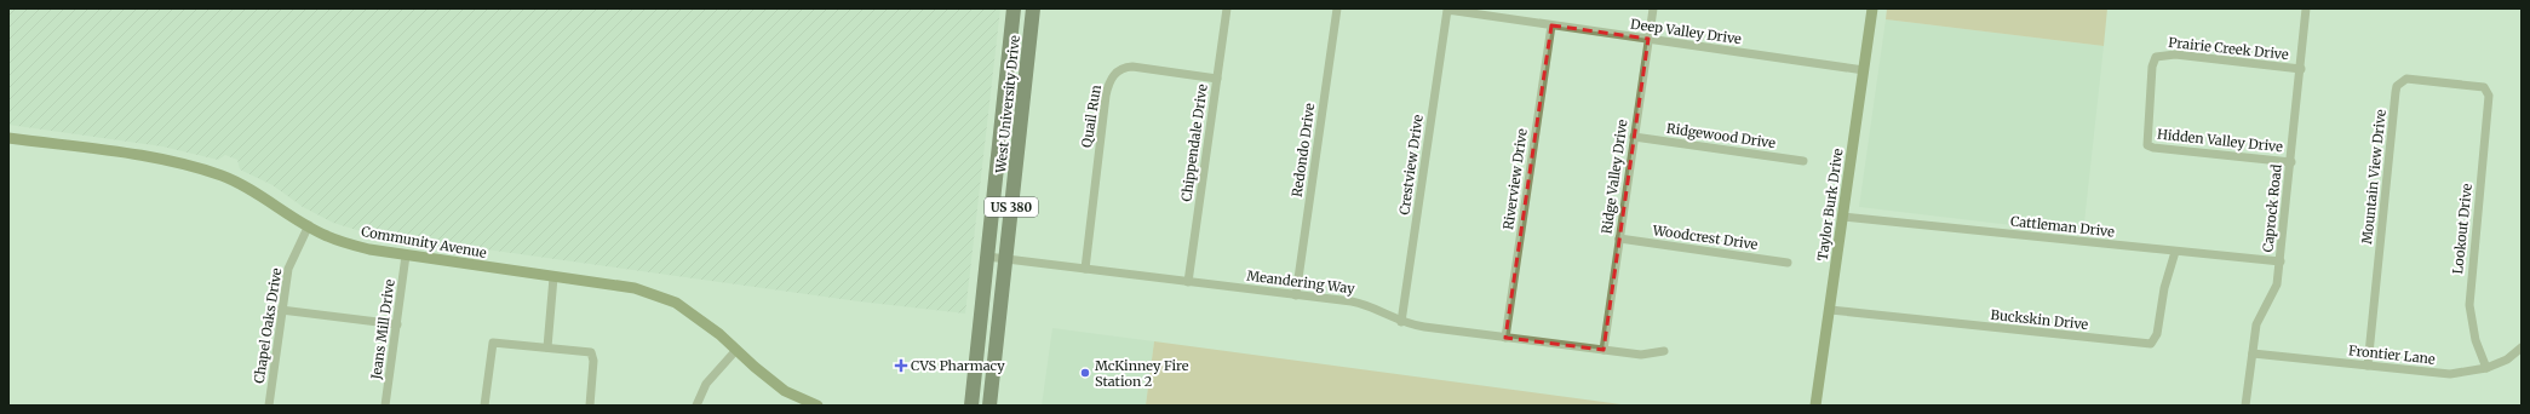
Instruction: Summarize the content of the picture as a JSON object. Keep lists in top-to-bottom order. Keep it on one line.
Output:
{"streets":{"highway":["West University Drive","US 380"],"street":["Deep Valley Drive","Prairie Creek Drive","Quail Run","Ridgewood Drive","Hidden Valley Drive","Chippendale Drive","Redondo Drive","Crestview Drive","Ridge Valley Drive","Mountain View Drive","Riverview Drive","Taylor Burk Drive","Caprock Road","Cattleman Drive","Lookout Drive","Woodcrest Drive","Community Avenue","Meandering Way","Buckskin Drive","Chapel Oaks Drive","Jeans Mill Drive","Frontier Lane"]},"crossings":[["Deep Valley Drive","Crestview Drive"],["Deep Valley Drive","Ridge Valley Drive"],["Deep Valley Drive","Riverview Drive"],["Deep Valley Drive","Taylor Burk Drive"],["Prairie Creek Drive","Hidden Valley Drive"],["Prairie Creek Drive","Caprock Road"],["West University Drive","Meandering Way"],["Quail Run","Chippendale Drive"],["Quail Run","Meandering Way"],["Ridgewood Drive","Ridge Valley Drive"],["Hidden Valley Drive","Caprock Road"],["Chippendale Drive","Meandering Way"],["Redondo Drive","Meandering Way"],["Crestview Drive","Meandering Way"],["Ridge Valley Drive","Woodcrest Drive"],["Ridge Valley Drive","Meandering Way"],["Mountain View Drive","Lookout Drive"],["Mountain View Drive","Frontier Lane"],["Riverview Drive","Meandering Way"],["Taylor Burk Drive","Cattleman Drive"],["Taylor Burk Drive","Buckskin Drive"],["Caprock Road","Cattleman Drive"],["Caprock Road","Frontier Lane"],["Cattleman Drive","Buckskin Drive"],["Lookout Drive","Frontier Lane"],["Community Avenue","Chapel Oaks Drive"],["Community Avenue","Jeans Mill Drive"]],"places":{"health":["CVS Pharmacy"],"other":["McKinney Fire Station 2"]}}
